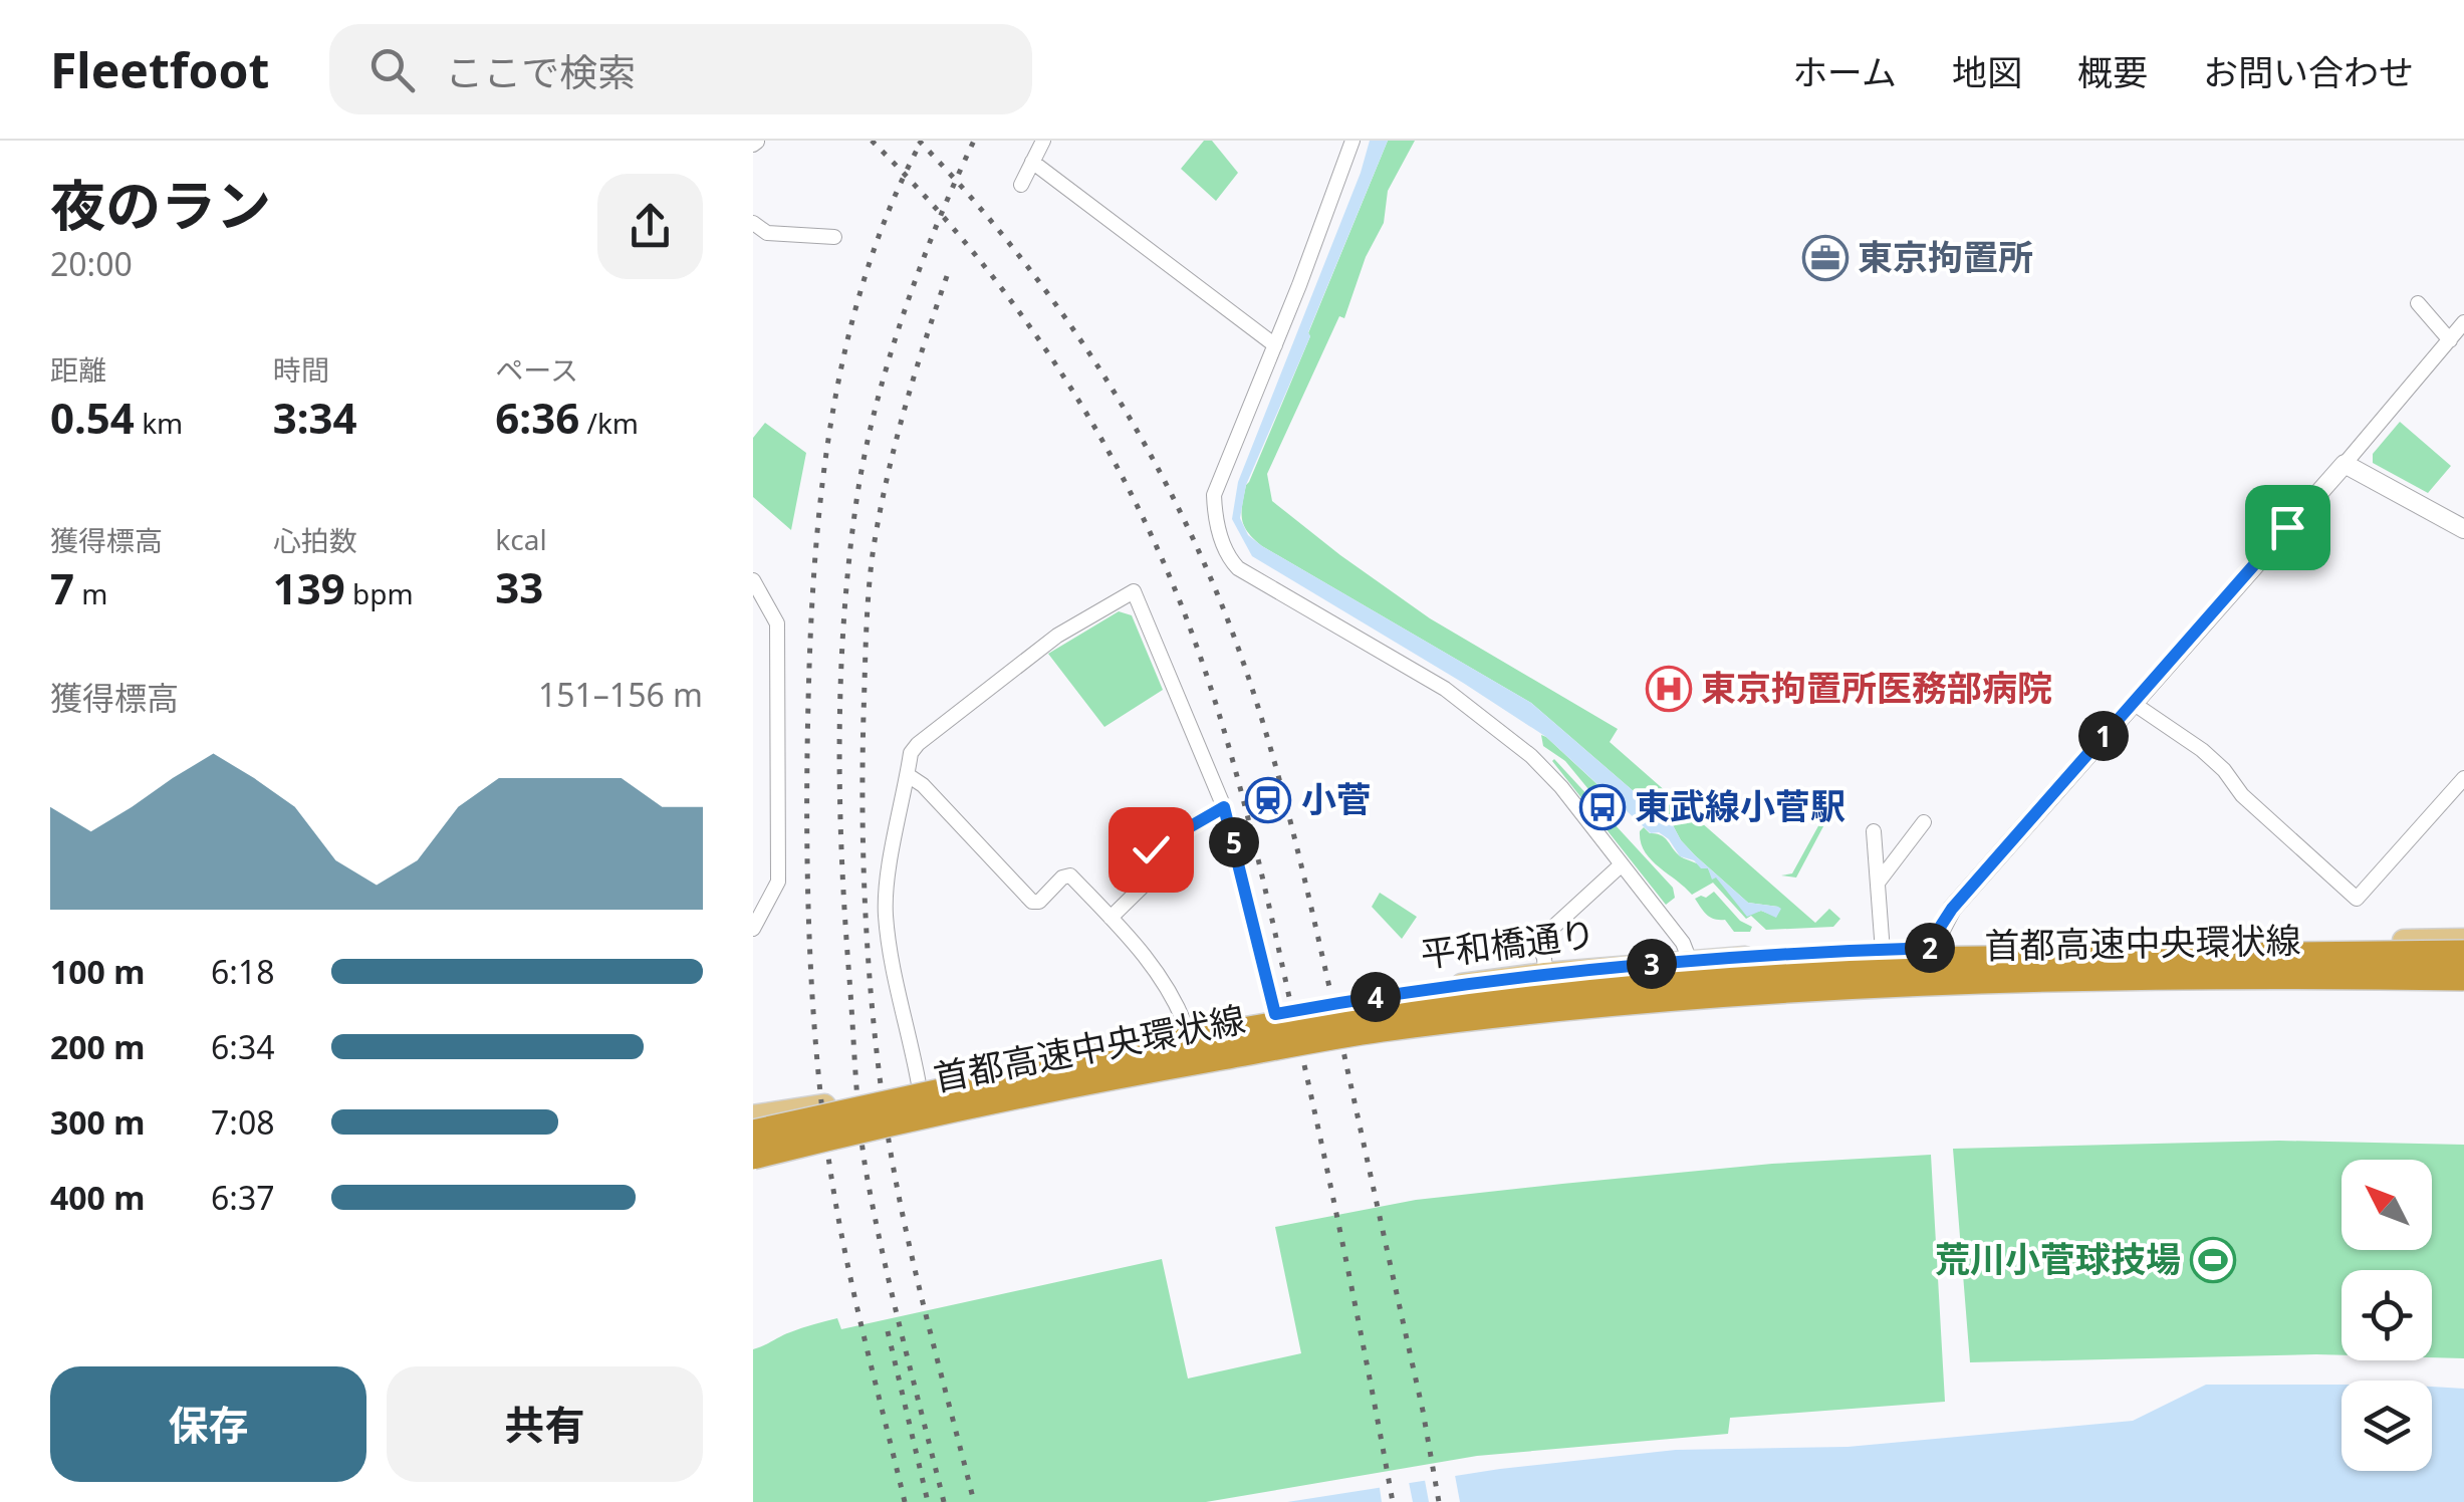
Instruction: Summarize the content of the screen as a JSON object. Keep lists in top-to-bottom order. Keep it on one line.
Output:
{"streets":{"highway":["首都高速中央環状線"],"main road":["平和橋通り"]},"places":{"office":["東京拘置所"],"hospital":["東京拘置所医務部病院"],"station":["小菅"],"bus stop":["東武線小菅駅"],"sports":["荒川小菅球技場"]},"north":"top left","page":{"header":"Fleetfoot","search":"ここで検索","nav":["ホーム","地図","概要","お問い合わせ"],"heading":["夜のラン","20:00"],"stats":[["距離","0.54 km"],["時間","3:34"],["ペース","6:36 /km"],["獲得標高","7 m"],["心拍数","139 bpm"],["kcal","33"]],"chart":["獲得標高","151–156 m"],"pins":["1","5","2","3","4"],"list":[{"name":"100 m","note":"6:18"},{"name":"200 m","note":"6:34"},{"name":"300 m","note":"7:08"},{"name":"400 m","note":"6:37"}],"buttons":["保存","共有"]}}
